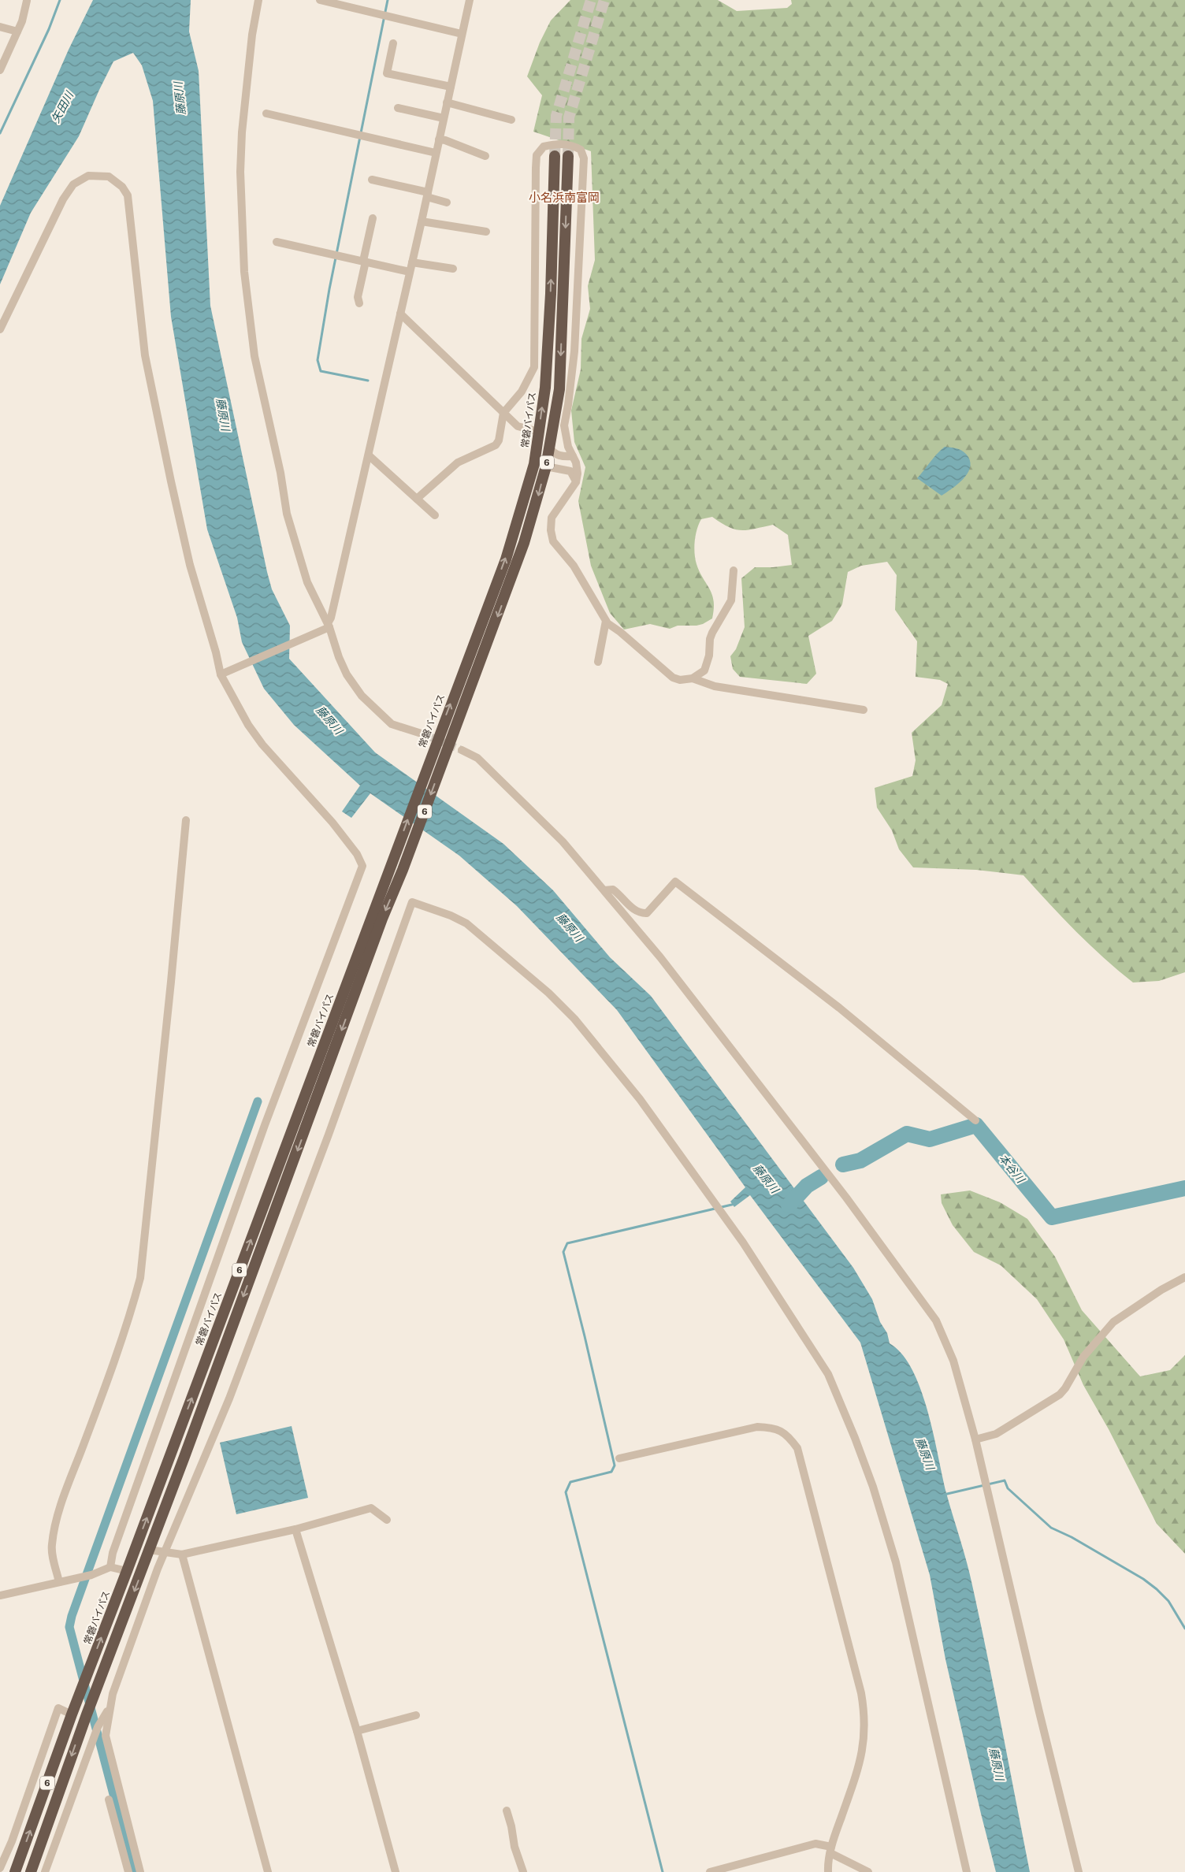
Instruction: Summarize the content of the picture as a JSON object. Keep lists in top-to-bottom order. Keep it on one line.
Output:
{"streets":{"highway":["常磐バイパス","6"]},"districts":["小名浜南富岡"],"water":["藤原川","矢田川","本谷川"]}
